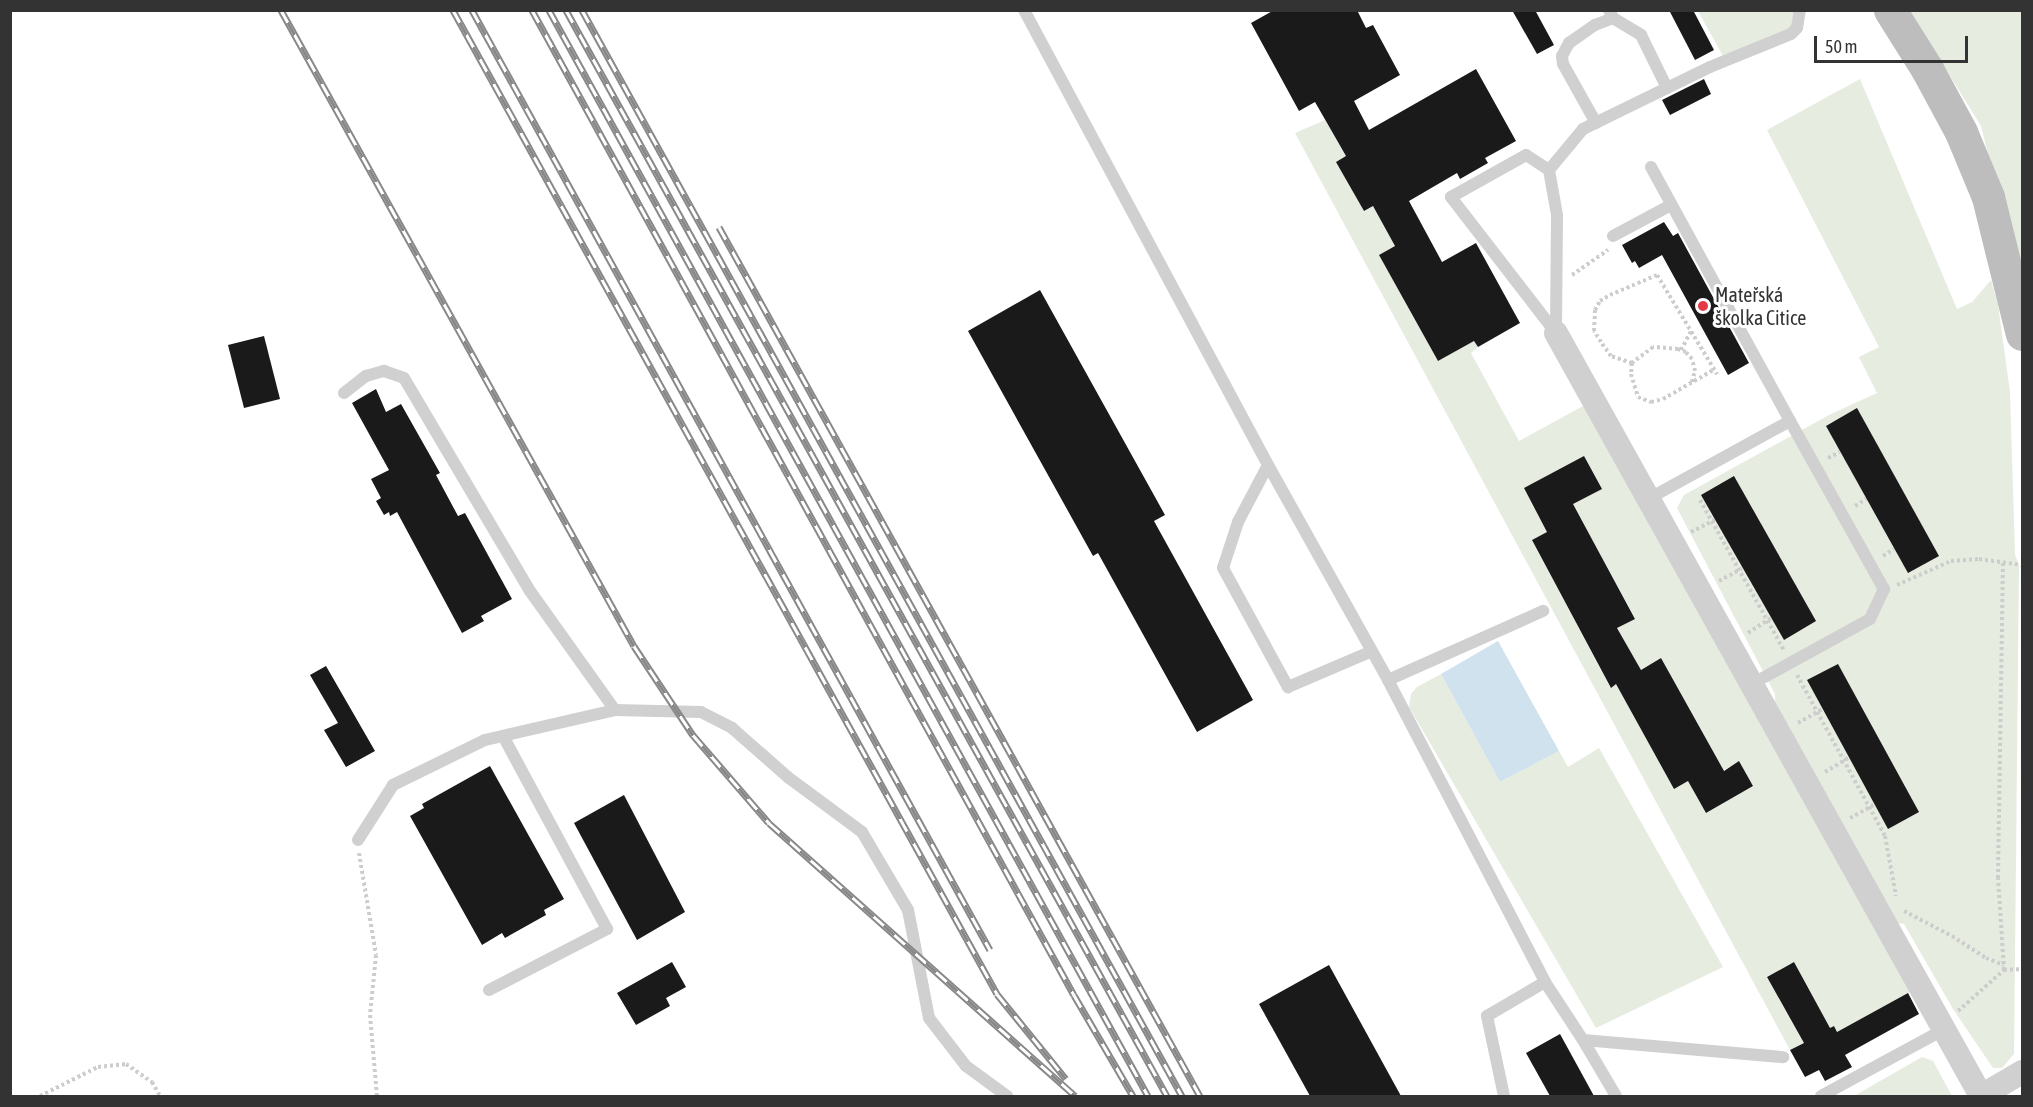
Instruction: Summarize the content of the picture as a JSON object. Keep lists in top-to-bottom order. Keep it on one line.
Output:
{"places":["Mateřská školka Citice"],"scale_bar":"50 m"}
